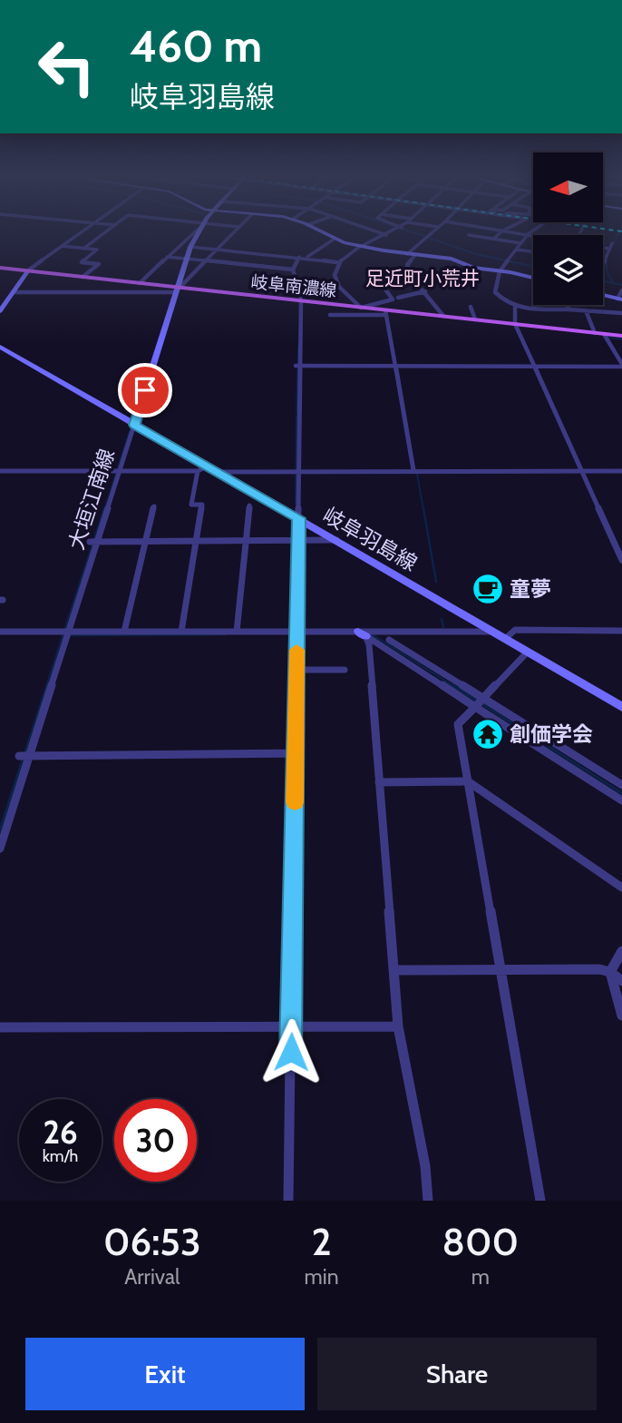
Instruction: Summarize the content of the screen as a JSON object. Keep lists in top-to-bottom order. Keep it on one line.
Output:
{"streets":{"main road":["岐阜南濃線"],"street":["大垣江南線","岐阜羽島線"]},"crossings":[["岐阜南濃線","大垣江南線"],["大垣江南線","岐阜羽島線"]],"districts":["足近町小荒井"],"places":{"cafe":["童夢"],"temple":["創価学会"]},"north":"left","page":{"turn":["460 m","岐阜羽島線"],"speed":"26 km/h","limit":"30","eta":["06:53","Arrival","2","min","800","m"],"buttons":["Exit","Share"]}}
